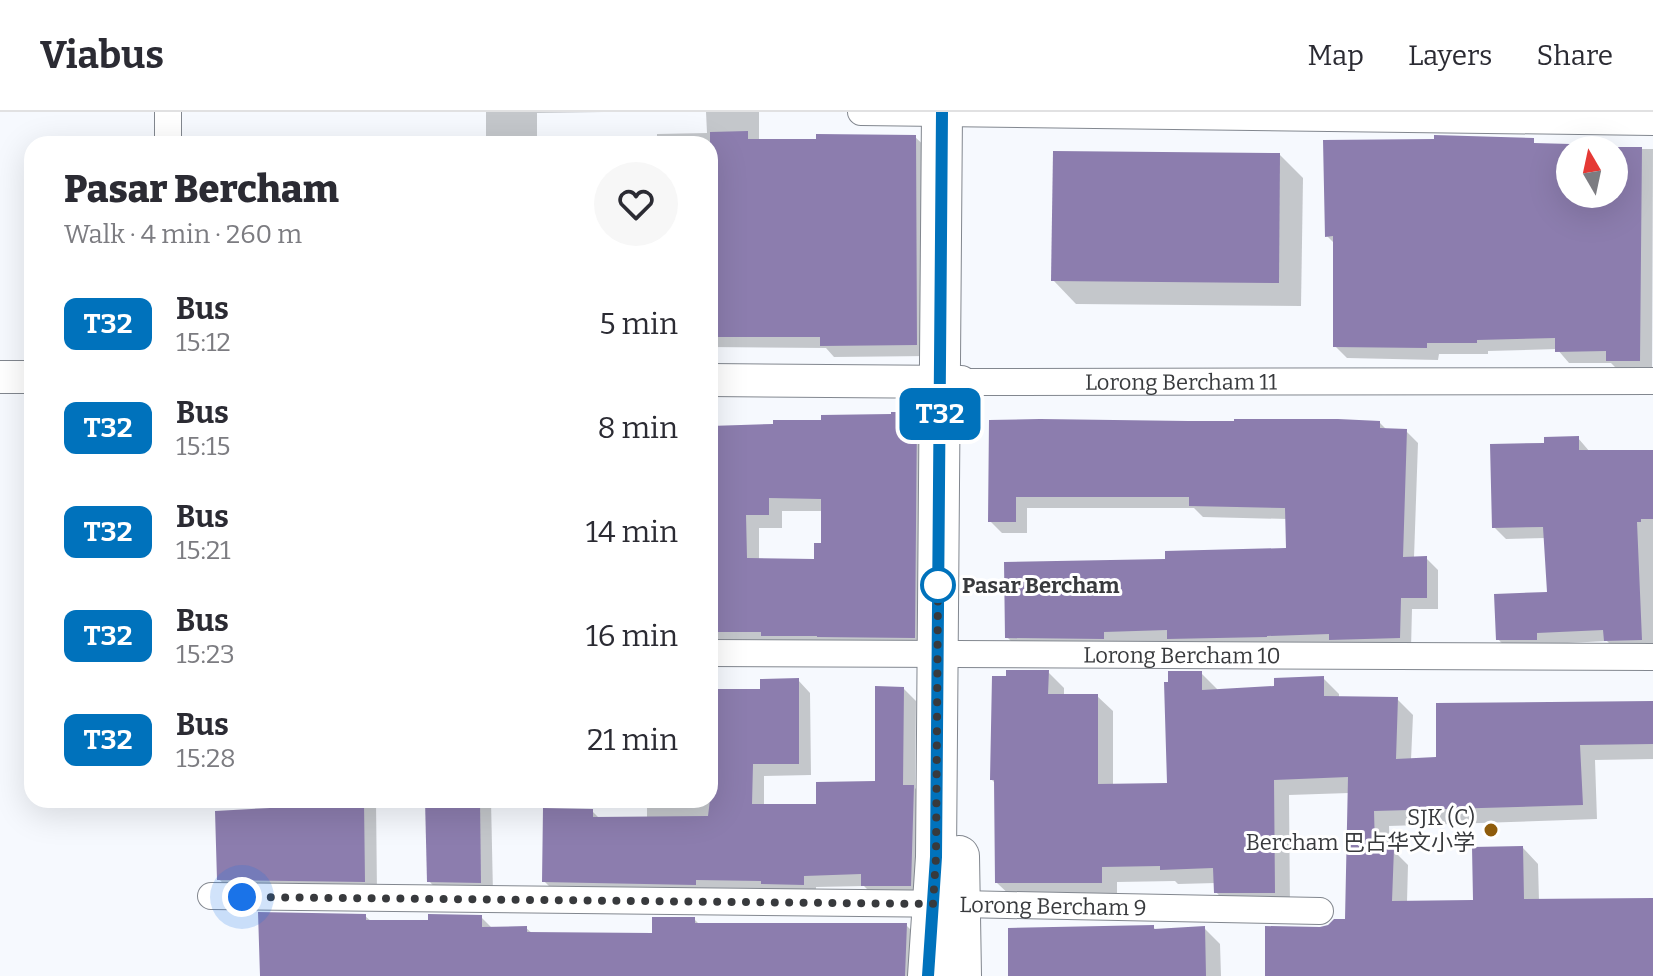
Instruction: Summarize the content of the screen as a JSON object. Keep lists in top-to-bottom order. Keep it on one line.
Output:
{"streets":{"street":["Lorong Bercham 11","Lorong Bercham 10","Lorong Bercham 9"]},"places":["Pasar Bercham","SJK (C) Bercham 巴占华文小学"],"lines":["bus line T32"],"north":"top","page":{"header":"Viabus","nav":["Map","Layers","Share"],"on_map":"T32","heading":["Pasar Bercham","Walk · 4 min · 260 m"],"list":[{"mark":"T32","name":"Bus","note":"15:12","value":"5 min"},{"mark":"T32","name":"Bus","note":"15:15","value":"8 min"},{"mark":"T32","name":"Bus","note":"15:21","value":"14 min"},{"mark":"T32","name":"Bus","note":"15:23","value":"16 min"},{"mark":"T32","name":"Bus","note":"15:28","value":"21 min"}]}}
